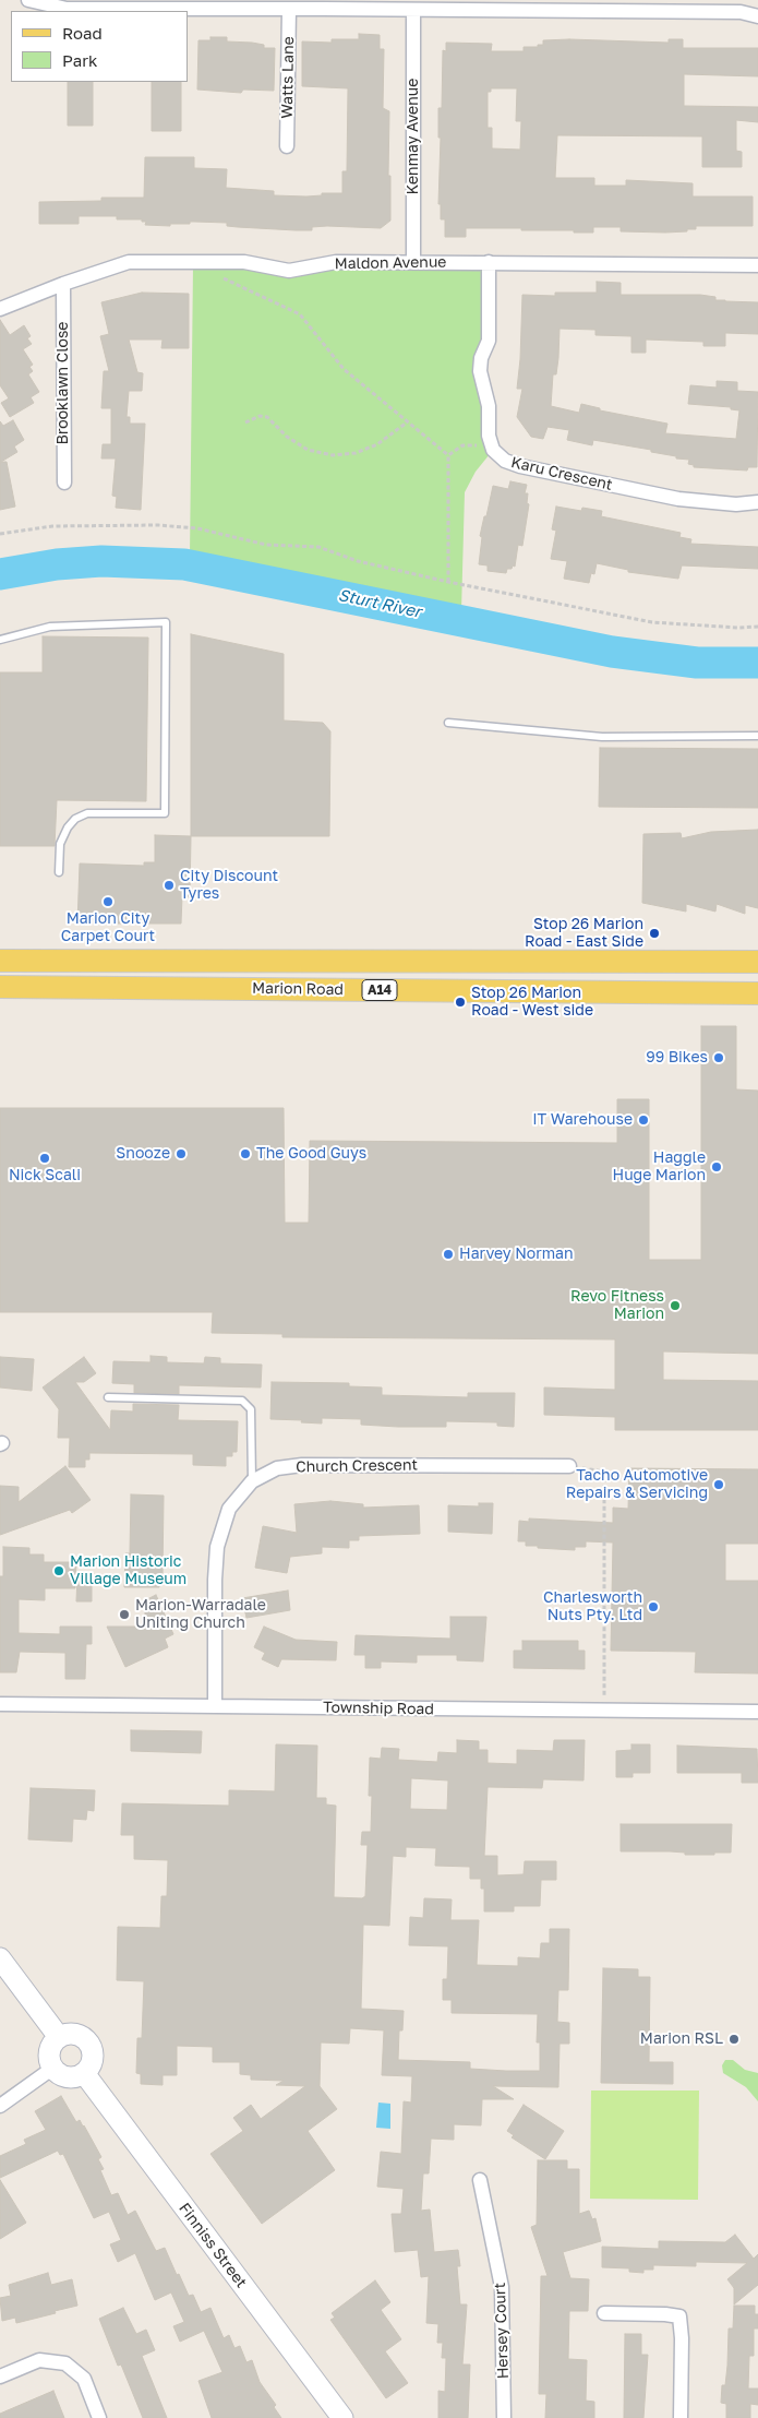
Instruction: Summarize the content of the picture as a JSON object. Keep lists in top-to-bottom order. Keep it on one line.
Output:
{"streets":{"main road":["Marion Road","A14"],"street":["Watts Lane","Kenmay Avenue","Maldon Avenue","Brooklawn Close","Karu Crescent","Church Crescent","Township Road","Finniss Street","Hersey Court"]},"crossings":[["Kenmay Avenue","Maldon Avenue"],["Maldon Avenue","Brooklawn Close"],["Maldon Avenue","Karu Crescent"],["Church Crescent","Township Road"]],"water":["Sturt River"],"places":["City Discount Tyres","Marion City Carpet Court","Stop 26 Marion Road - East Side","Stop 26 Marion Road - West side","99 Bikes","IT Warehouse","Snooze","The Good Guys","Nick Scali","Haggle Huge Marion","Harvey Norman","Revo Fitness Marion","Tacho Automotive Repairs & Servicing","Marion Historic Village Museum","Charlesworth Nuts Pty. Ltd","Marion-Warradale Uniting Church","Marion RSL"],"legend":["Road","Park"]}
